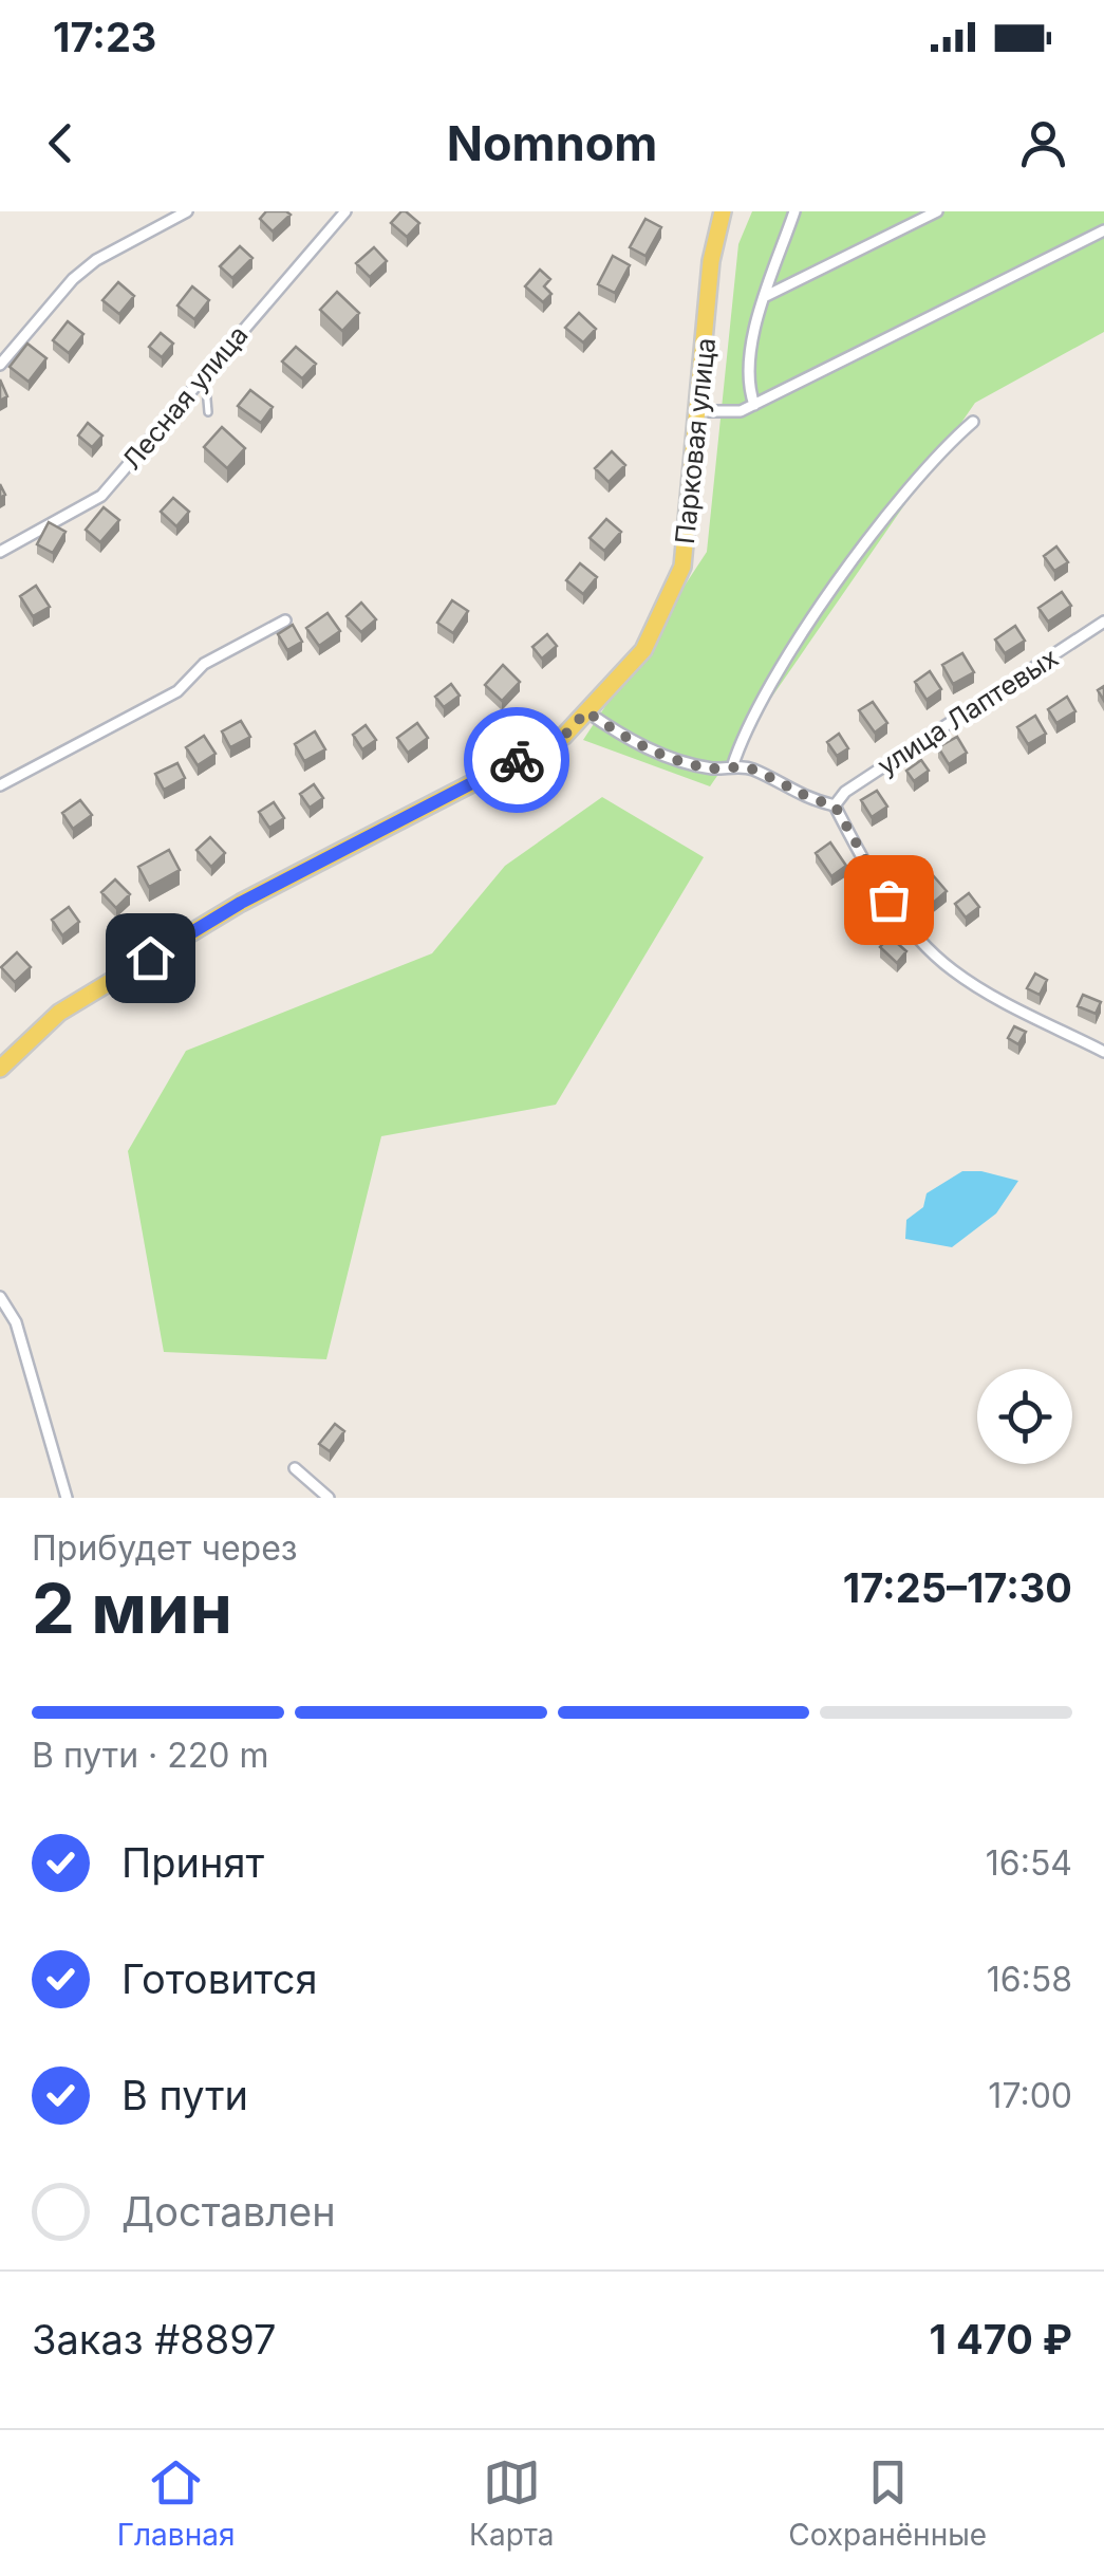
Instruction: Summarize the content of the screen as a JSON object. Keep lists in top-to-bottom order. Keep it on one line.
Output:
{"streets":{"main road":["Парковая улица"],"street":["Лесная улица","улица Лаптевых"]},"page":{"status":"17:23","header":"Nomnom","heading":["2 мин","Прибудет через","17:25–17:30"],"panel":["Заказ #8897","1 470 ₽"],"bar":"В пути · 220 m","list":[["Принят","16:54"],["Готовится","16:58"],["В пути","17:00"],"Доставлен"],"tabs":["Главная","Карта","Сохранённые"]}}
